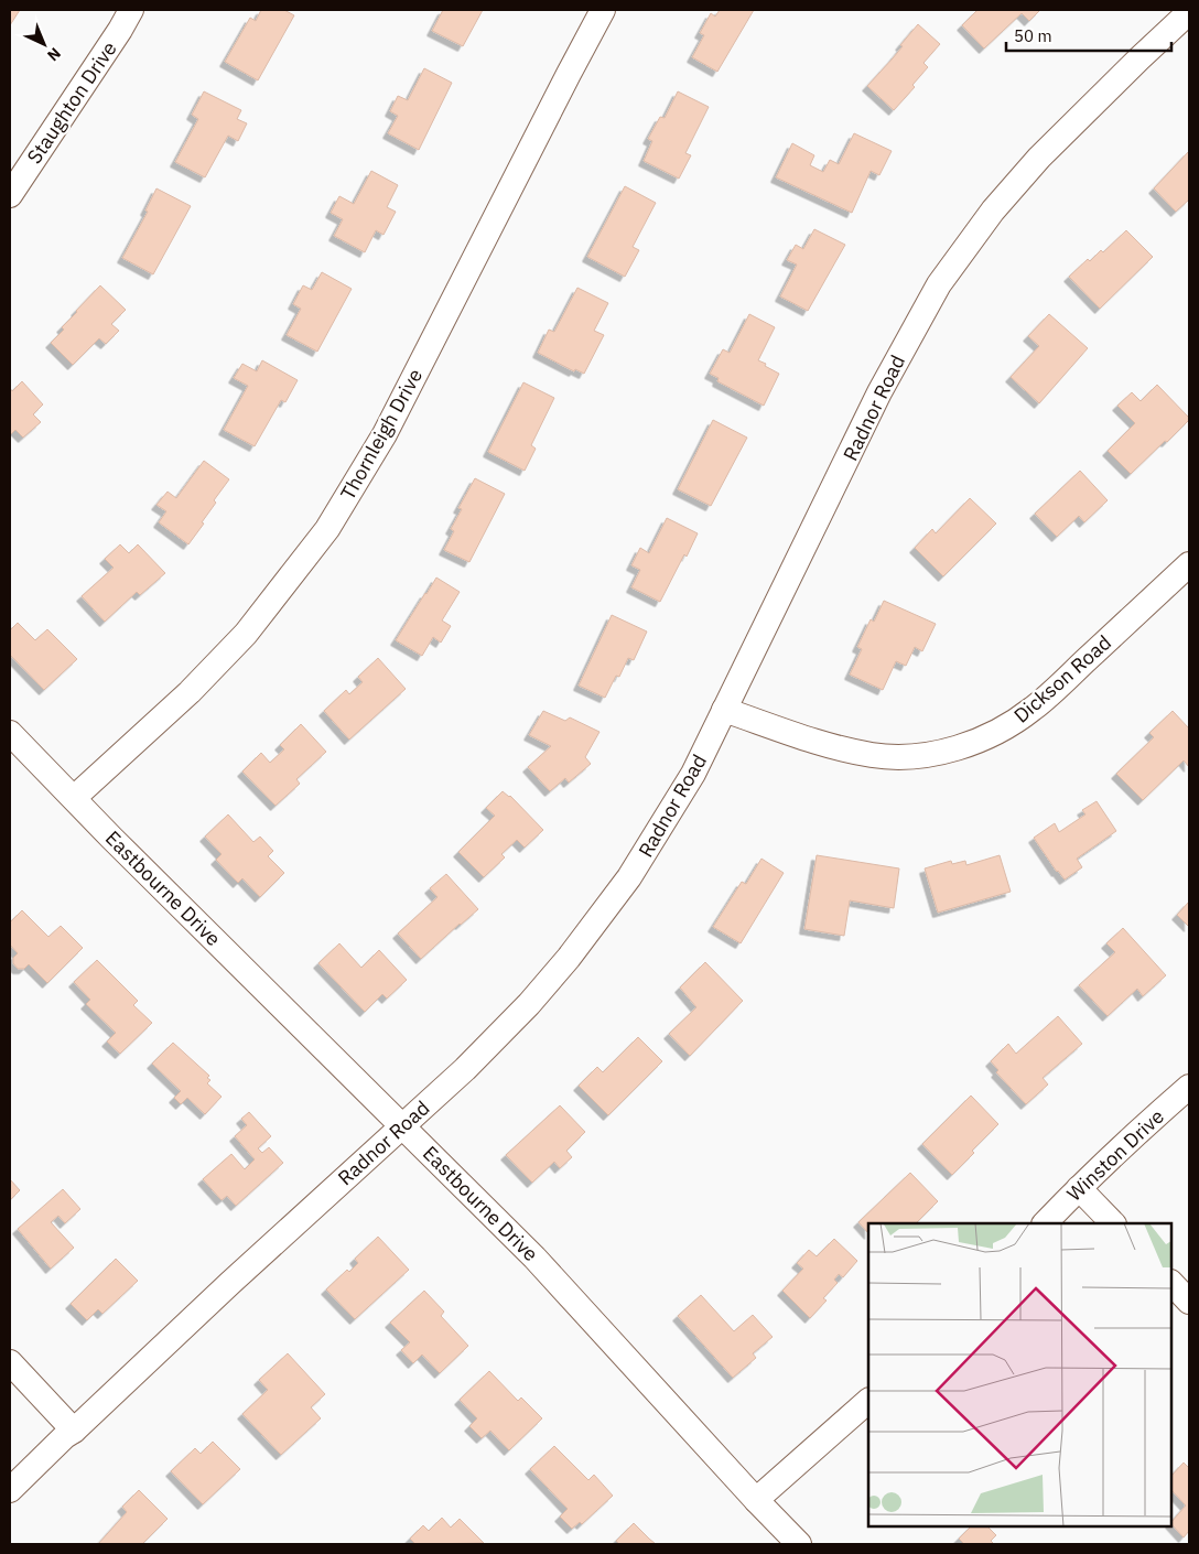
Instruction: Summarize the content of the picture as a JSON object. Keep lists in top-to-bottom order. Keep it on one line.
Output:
{"streets":{"street":["Staughton Drive","Radnor Road","Thornleigh Drive","Dickson Road","Eastbourne Drive","Winston Drive"]},"crossings":[["Radnor Road","Dickson Road"],["Radnor Road","Eastbourne Drive"],["Thornleigh Drive","Eastbourne Drive"]],"scale_bar":"50 m","north":"bottom right"}
